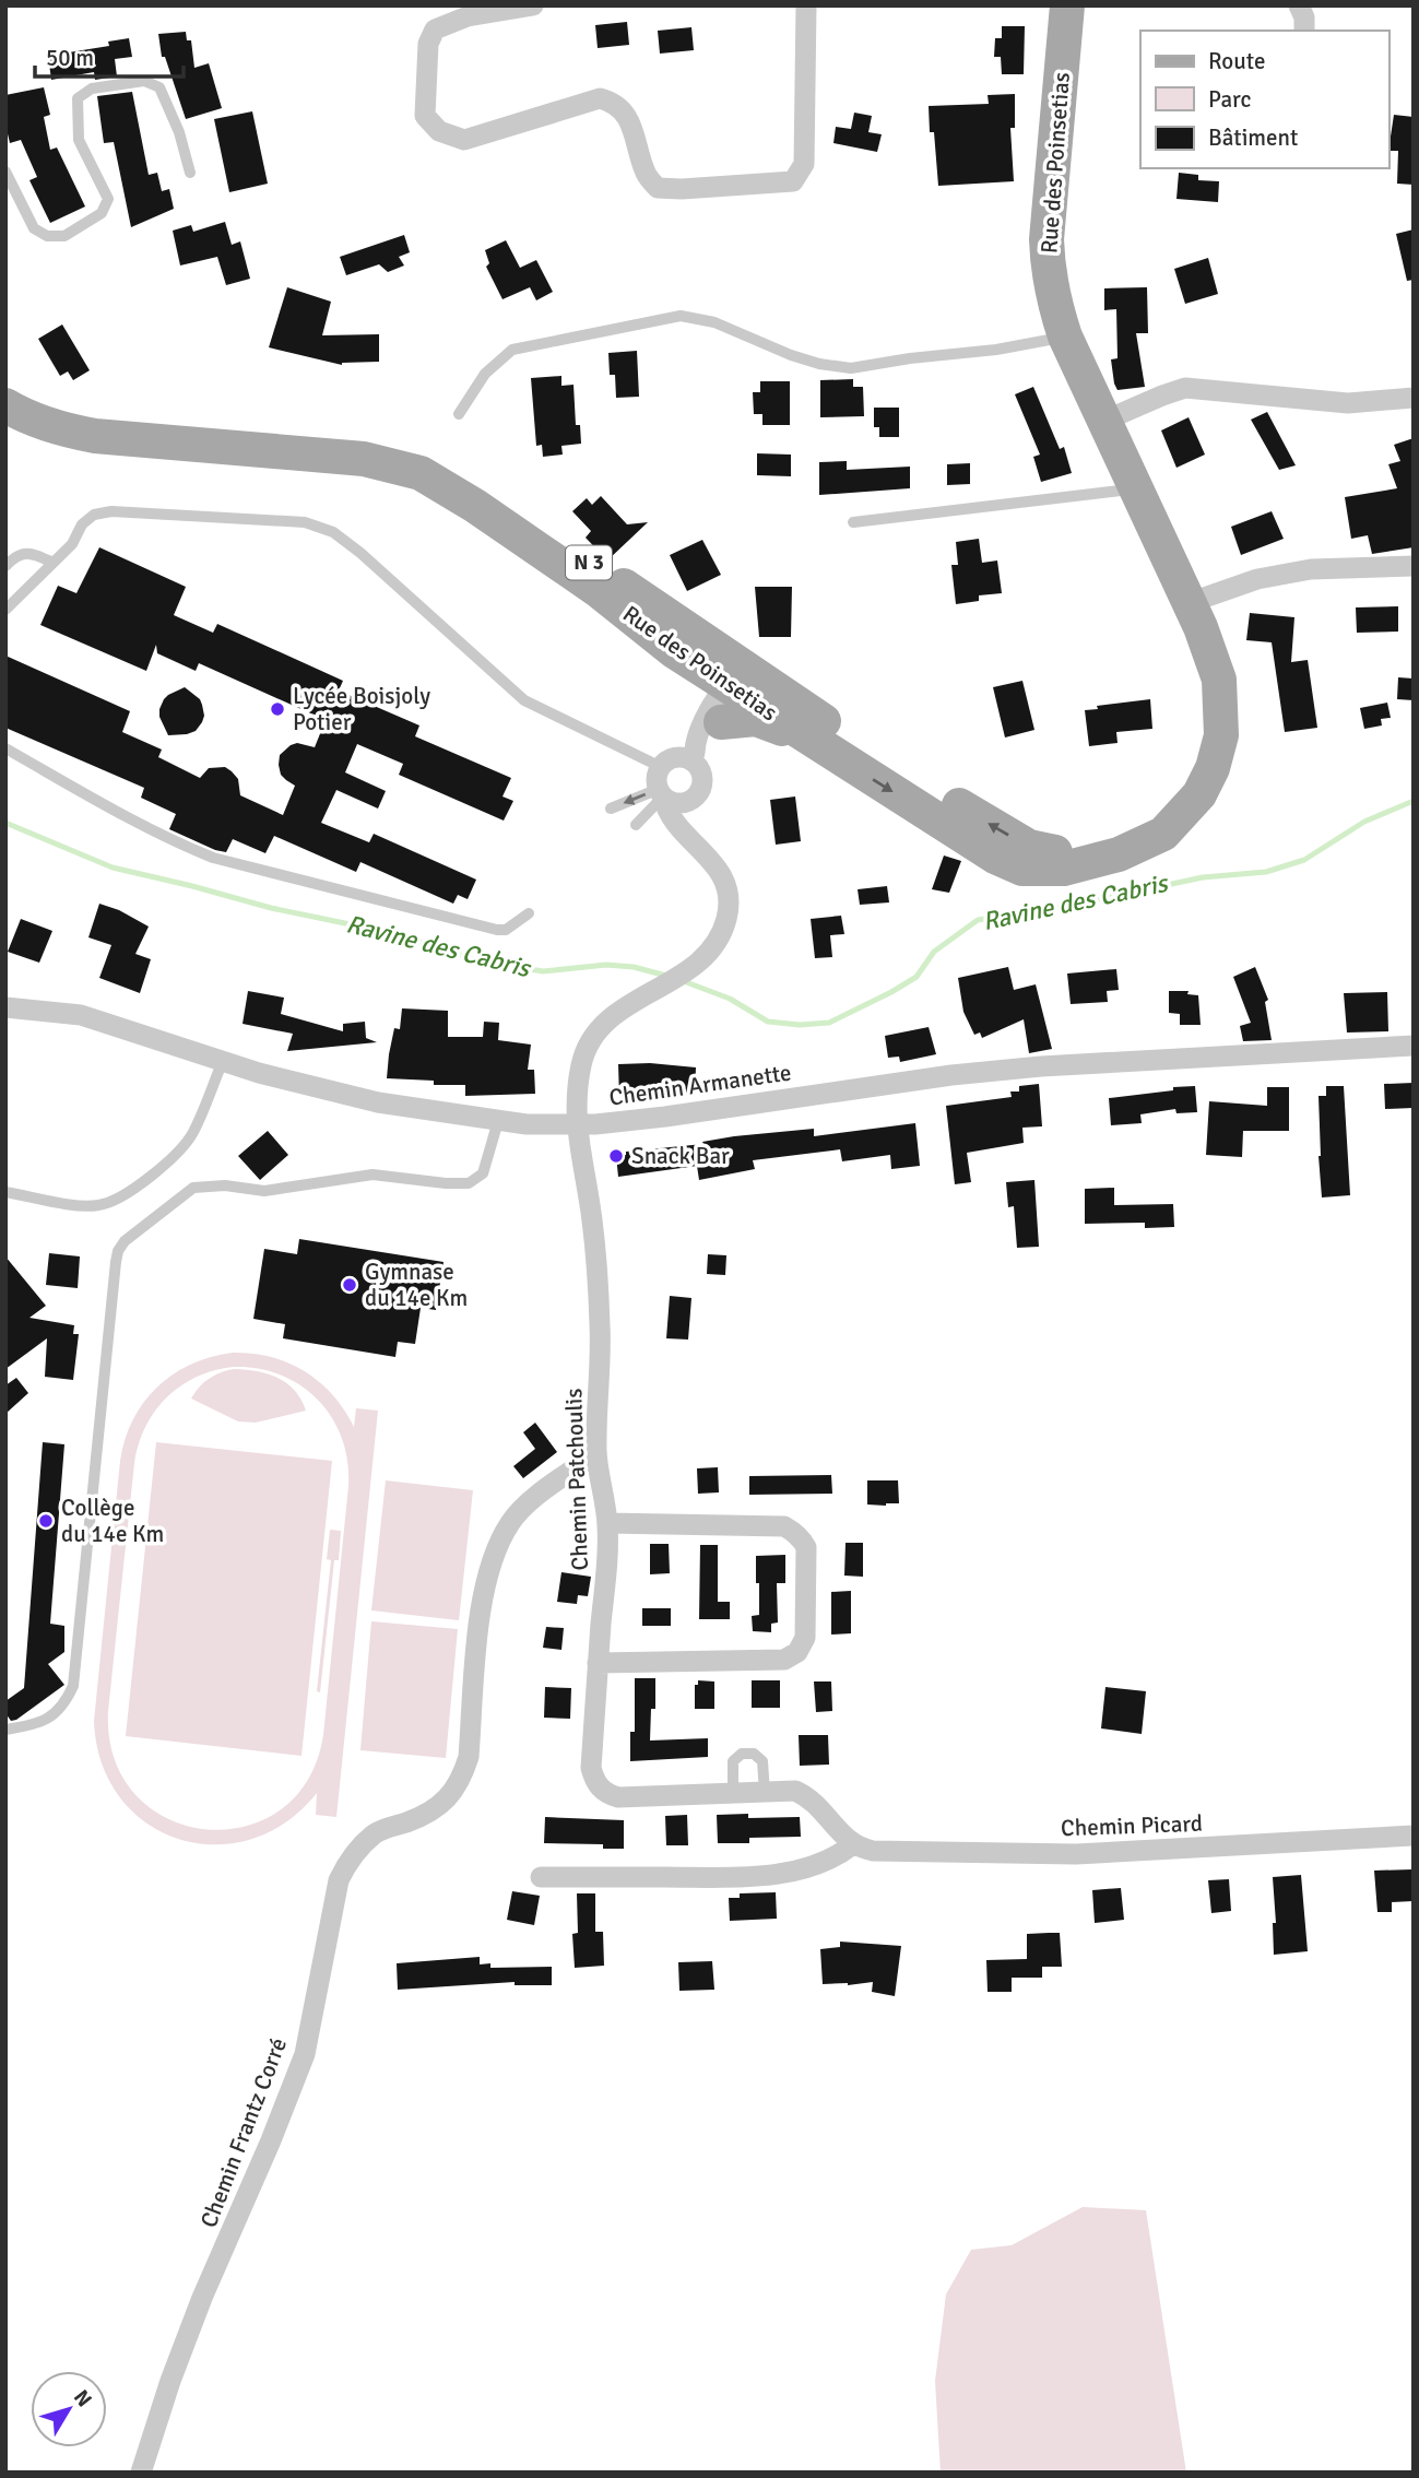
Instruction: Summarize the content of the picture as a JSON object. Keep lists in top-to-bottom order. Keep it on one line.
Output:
{"streets":{"main road":["Rue des Poinsetias","N 3"],"street":["Chemin Armanette","Chemin Patchoulis","Chemin Picard","Chemin Frantz Corré"]},"crossings":[["Chemin Armanette","Chemin Patchoulis"],["Chemin Patchoulis","Chemin Frantz Corré"]],"water":["Ravine des Cabris"],"places":["Lycée Boisjoly Potier","Snack Bar","Gymnase du 14e Km","Collège du 14e Km"],"legend":["Route","Parc","Bâtiment"],"scale_bar":"50 m","north":"top right"}
